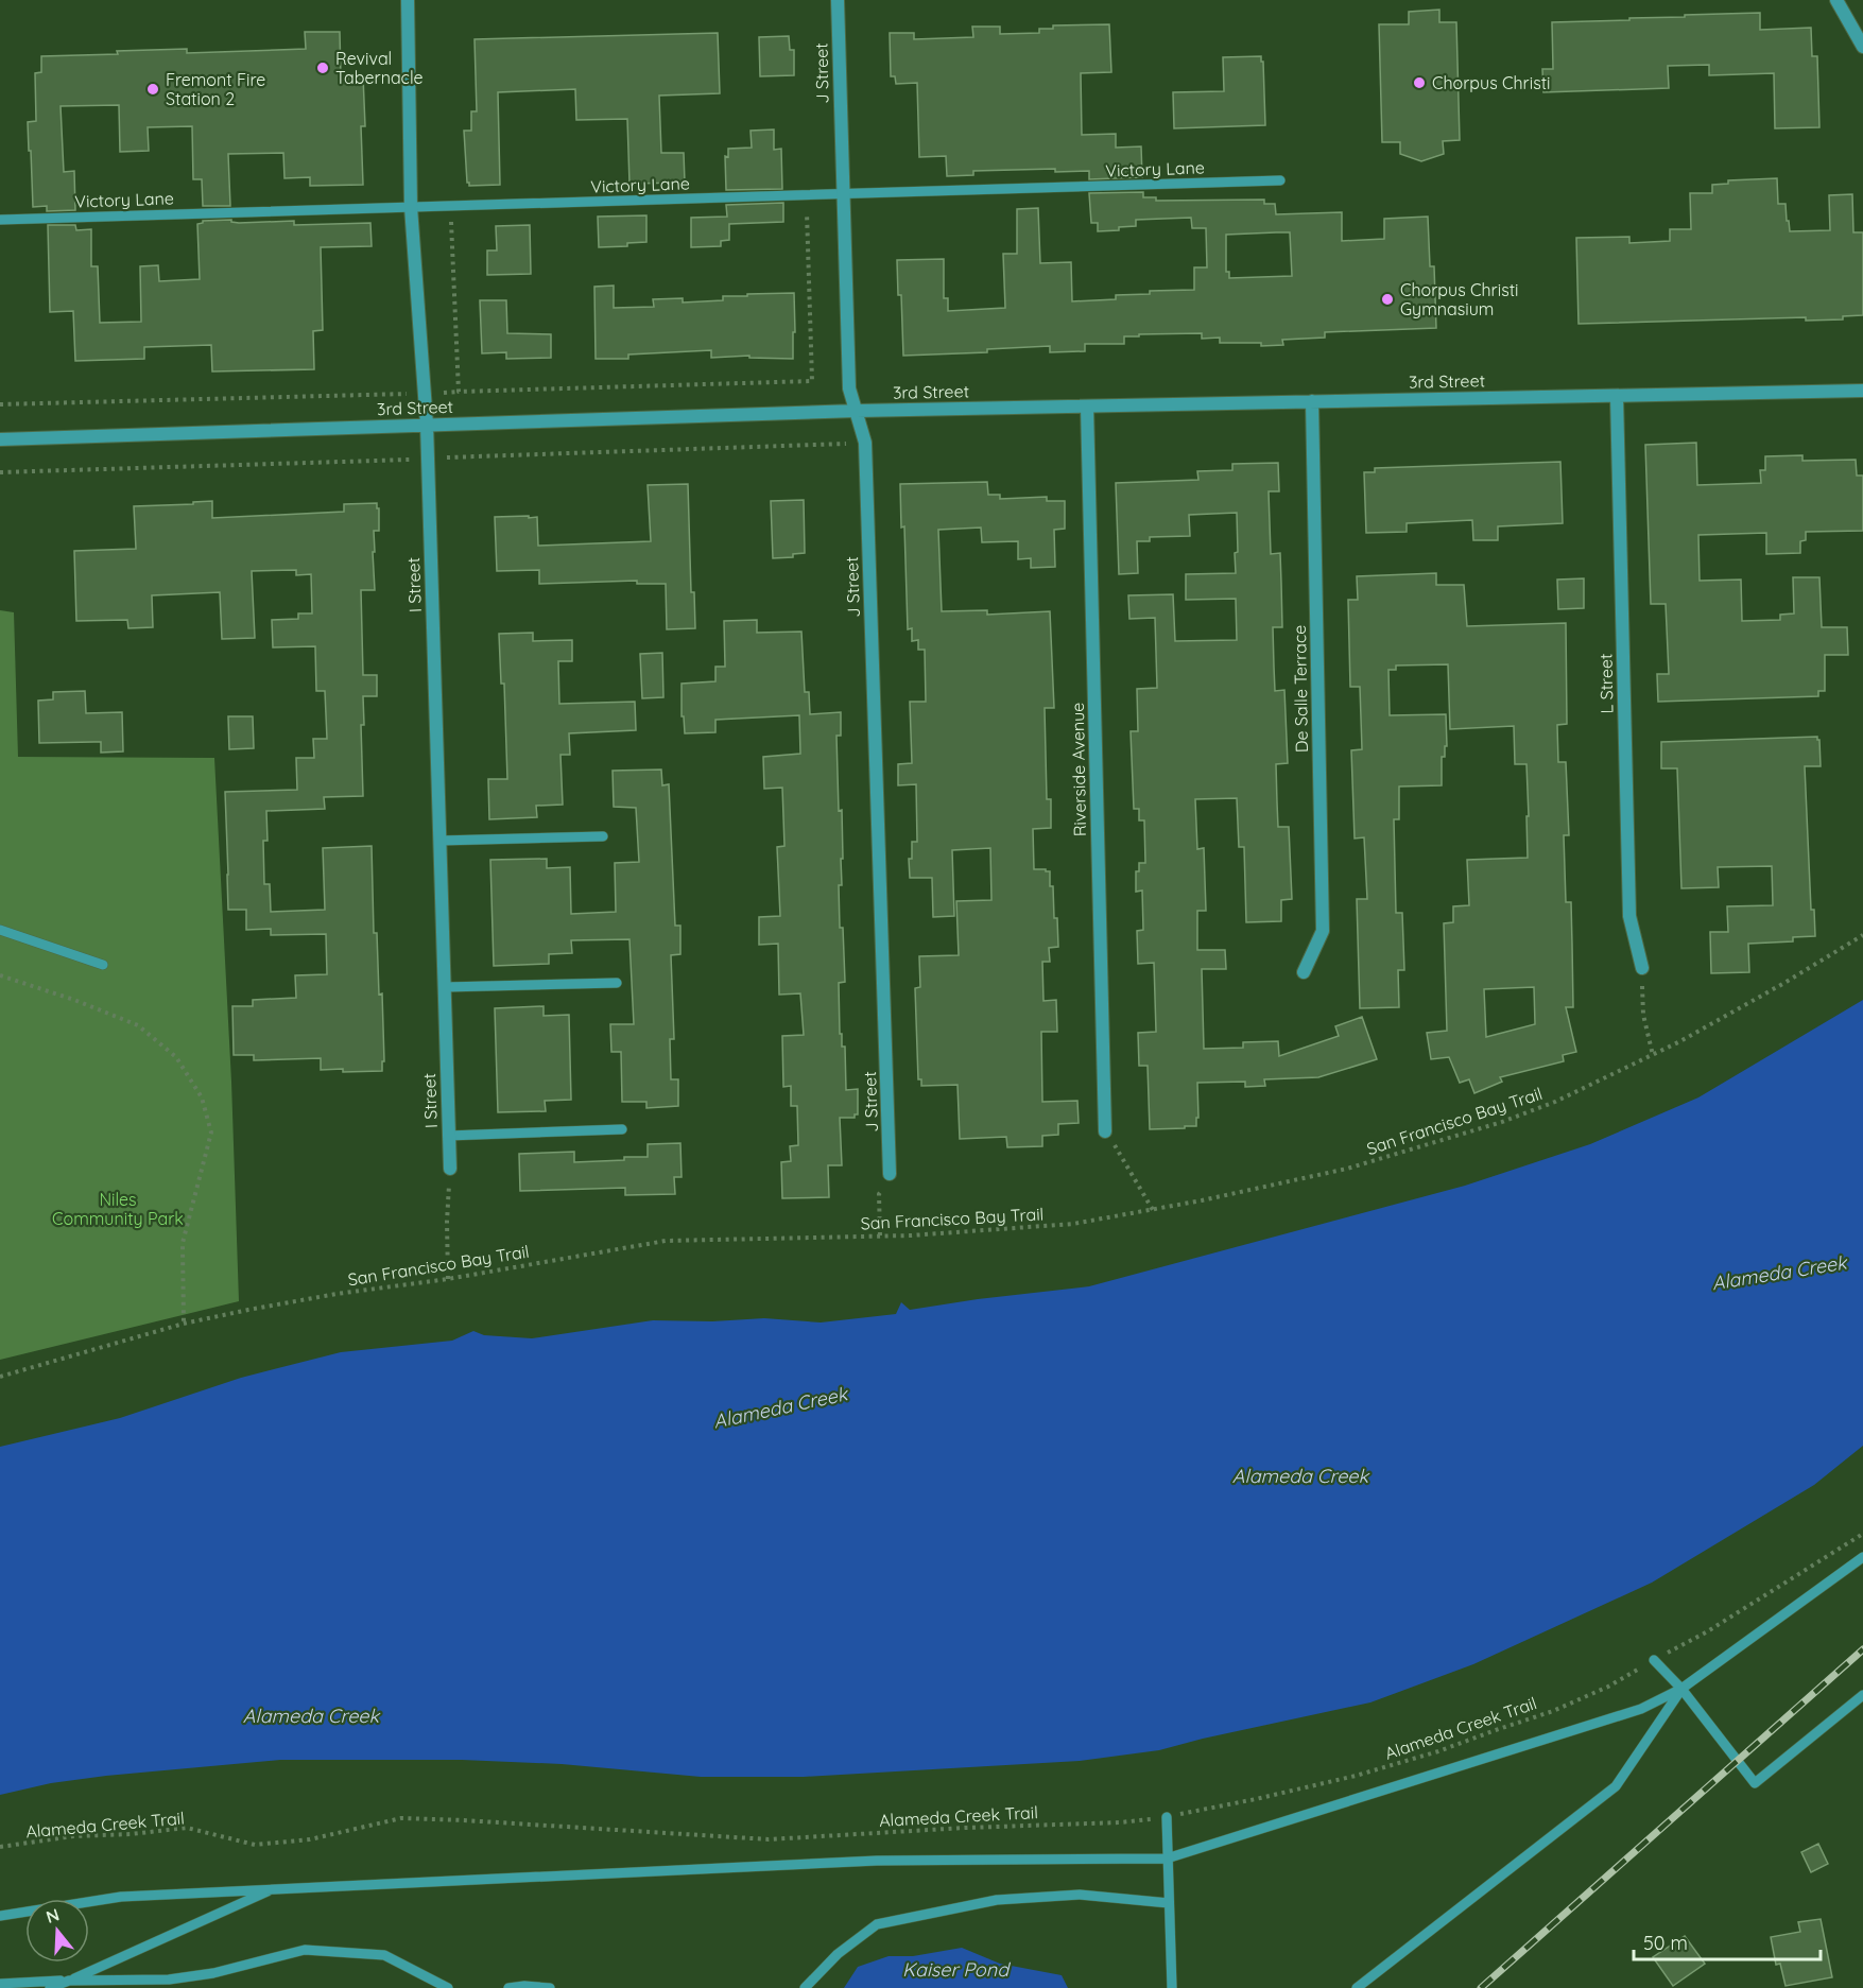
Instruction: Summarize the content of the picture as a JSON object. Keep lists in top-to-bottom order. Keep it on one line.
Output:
{"streets":{"street":["J Street","3rd Street","I Street","L Street","De Salle Terrace","Riverside Avenue"],"lane":["Victory Lane"],"path":["San Francisco Bay Trail","Alameda Creek Trail"]},"crossings":[["J Street","Victory Lane"],["J Street","3rd Street"],["Victory Lane","I Street"],["3rd Street","I Street"],["3rd Street","L Street"],["3rd Street","De Salle Terrace"],["3rd Street","Riverside Avenue"]],"water":["Alameda Creek","Kaiser Pond"],"parks":["Niles Community Park"],"places":["Revival Tabernacle","Chorpus Christi","Fremont Fire Station 2","Chorpus Christi Gymnasium"],"scale_bar":"50 m","north":"top"}
